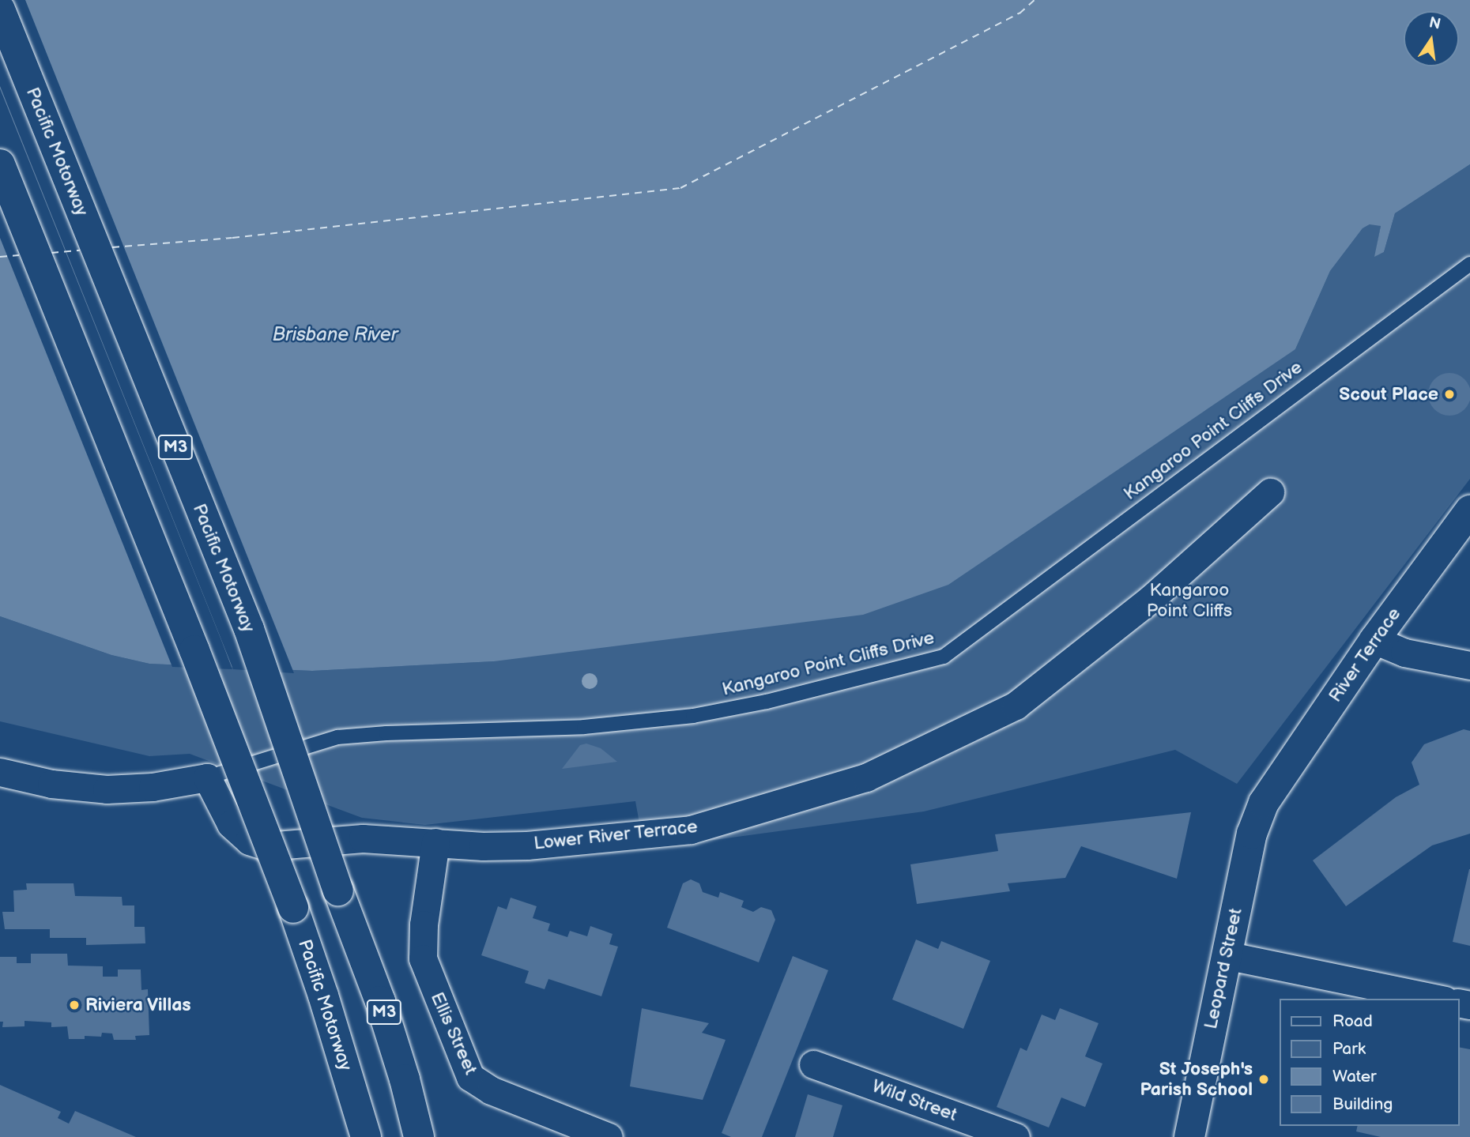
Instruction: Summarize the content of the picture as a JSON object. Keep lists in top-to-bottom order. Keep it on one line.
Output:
{"streets":{"main road":["Pacific Motorway","M3","River Terrace","Leopard Street"],"street":["Lower River Terrace","Ellis Street","Wild Street"],"lane":["Kangaroo Point Cliffs Drive"]},"crossings":[["Kangaroo Point Cliffs Drive","Lower River Terrace"],["River Terrace","Leopard Street"],["Lower River Terrace","Ellis Street"]],"water":["Brisbane River"],"parks":["Kangaroo Point Cliffs"],"places":["Scout Place","Riviera Villas","St Joseph's Parish School"],"legend":["Road","Park","Water","Building"],"north":"top"}
